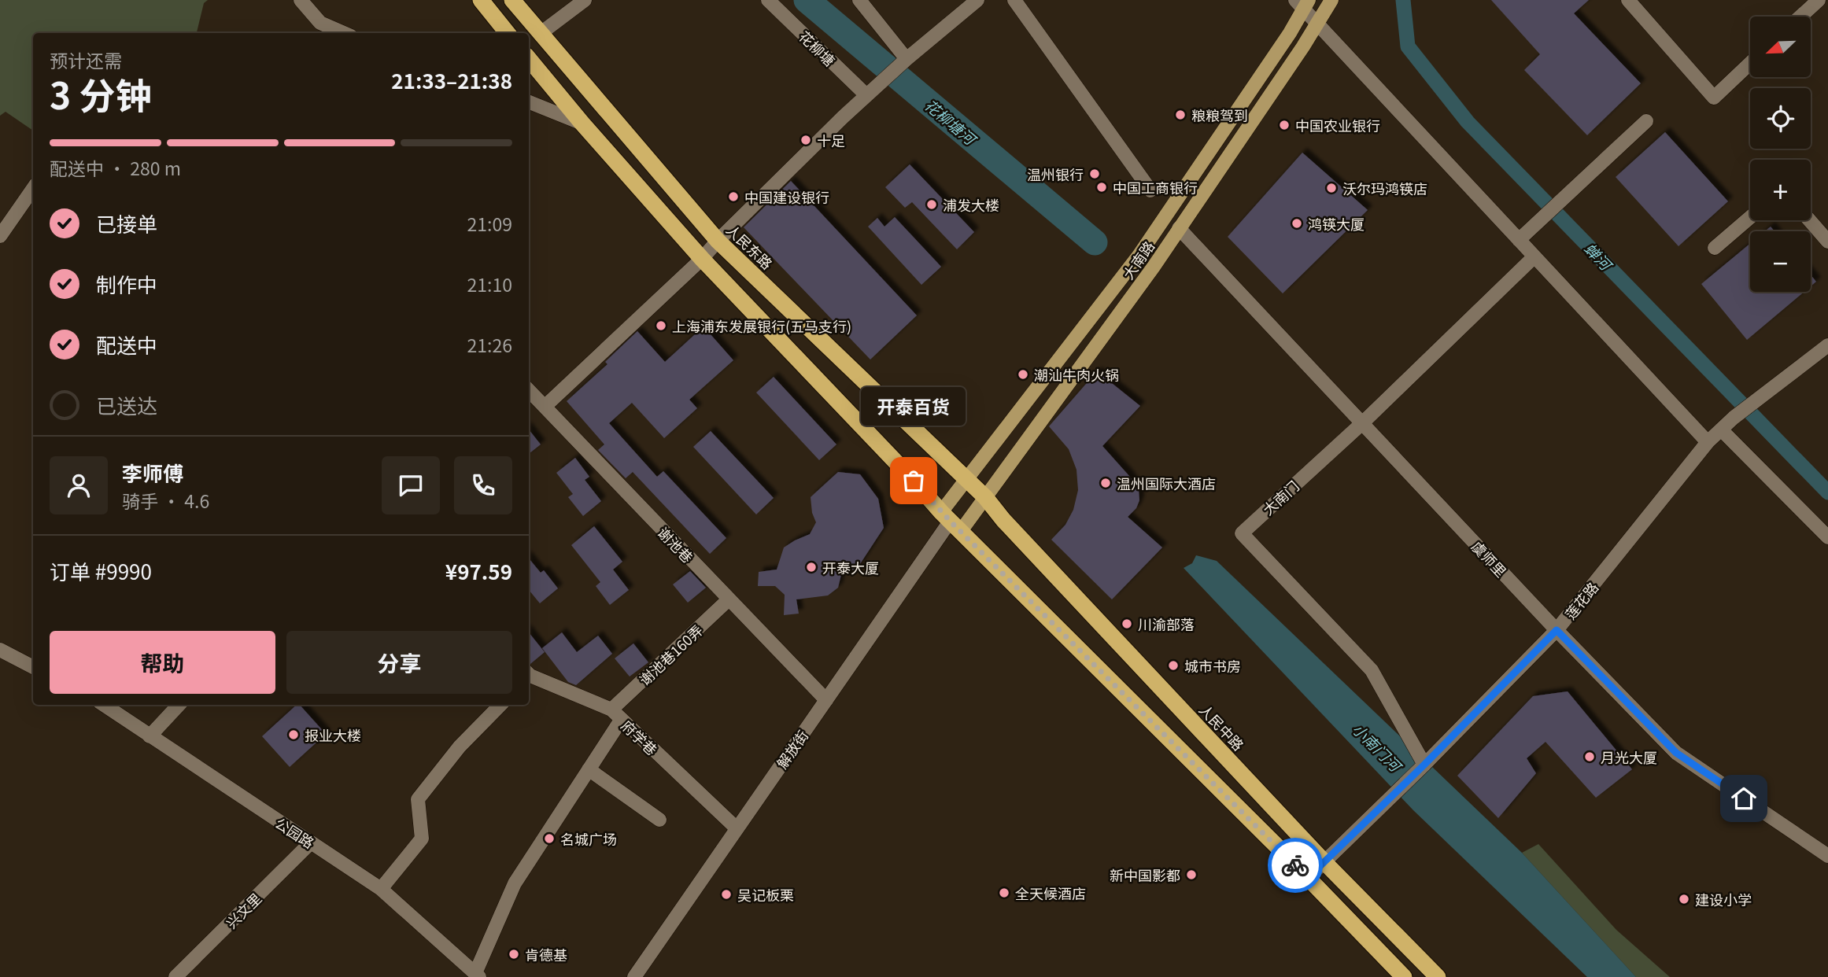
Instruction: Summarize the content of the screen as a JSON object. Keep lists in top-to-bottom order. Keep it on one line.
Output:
{"streets":{"highway":["人民东路","人民中路"],"main road":["大南路"],"street":["花柳塘","大南门","谢池巷","虞师里","莲花路","谢池巷160弄","府学巷","解放街","公园路","兴文里"]},"crossings":[["人民东路","大南路"],["人民东路","人民中路"],["大南路","虞师里"],["大南路","人民中路"],["大南路","解放街"],["大南门","虞师里"],["大南门","莲花路"],["谢池巷","谢池巷160弄"],["谢池巷","解放街"],["虞师里","莲花路"],["莲花路","人民中路"],["谢池巷160弄","府学巷"],["谢池巷160弄","公园路"],["府学巷","解放街"],["公园路","兴文里"]],"water":["花柳塘河","蝉河","小南门河"],"places":["粮粮驾到","中国农业银行","十足","温州银行","中国工商银行","沃尔玛鸿锳店","中国建设银行","浦发大楼","鸿锳大厦","上海浦东发展银行(五马支行)","潮汕牛肉火锅","开泰百货","温州国际大酒店","开泰大厦","川渝部落","城市书房","报业大楼","月光大厦","名城广场","新中国影都","全天候酒店","吴记板栗","建设小学","肯德基"],"north":"bottom left","page":{"map_buttons":["+","−"],"heading":["3 分钟","预计还需","21:33–21:38"],"panel":["李师傅","骑手 · 4.6","订单 #9990","¥97.59"],"bar":"配送中 · 280 m","list":[["已接单","21:09"],["制作中","21:10"],["配送中","21:26"],"已送达"],"bubble":"开泰百货","buttons":["帮助","分享"]}}
